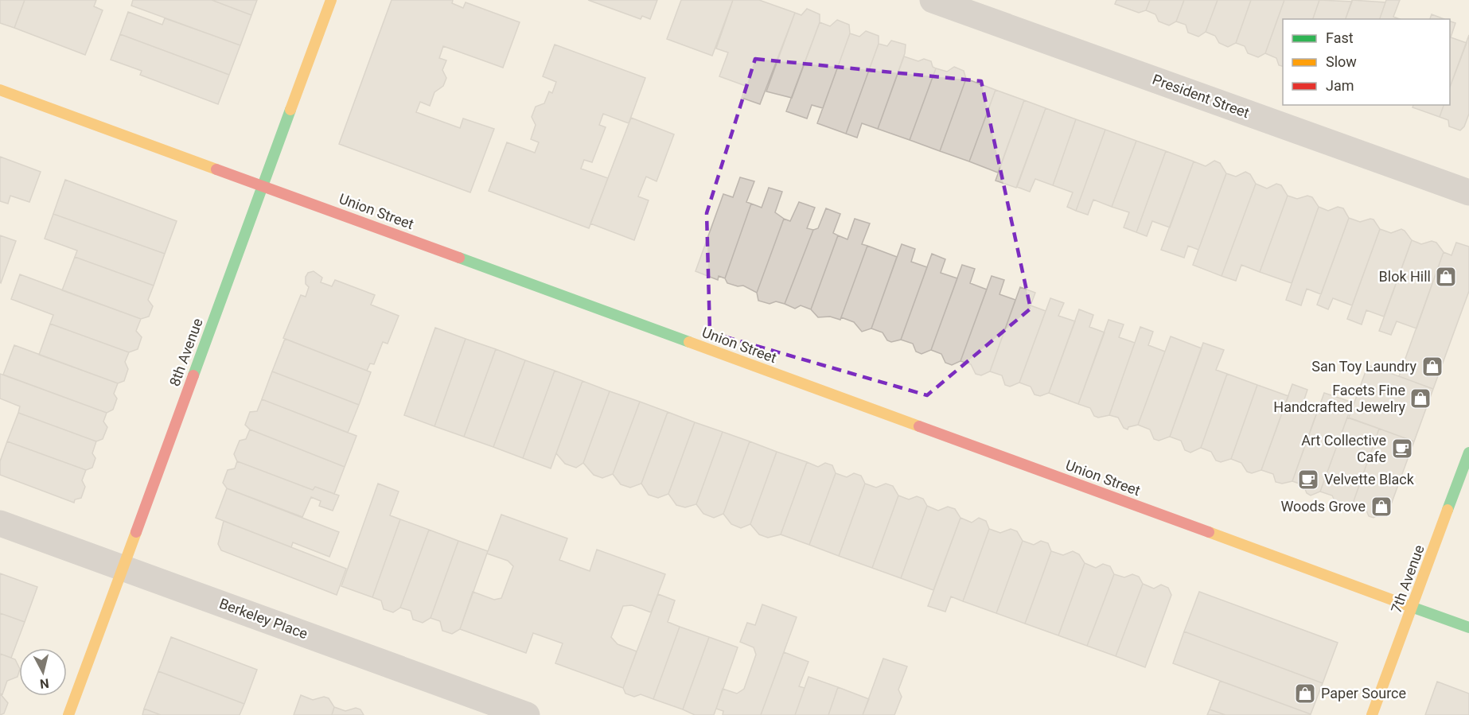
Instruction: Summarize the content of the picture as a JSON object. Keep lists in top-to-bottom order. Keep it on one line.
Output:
{"streets":{"main road":["Union Street","8th Avenue","7th Avenue"],"street":["President Street","Berkeley Place"]},"crossings":[["Union Street","8th Avenue"],["Union Street","7th Avenue"],["8th Avenue","Berkeley Place"]],"places":{"shop":["Blok Hill","San Toy Laundry","Facets Fine Handcrafted Jewelry","Woods Grove","Paper Source"],"cafe":["Art Collective Cafe","Velvette Black"]},"legend":["Fast","Slow","Jam"],"north":"bottom"}
